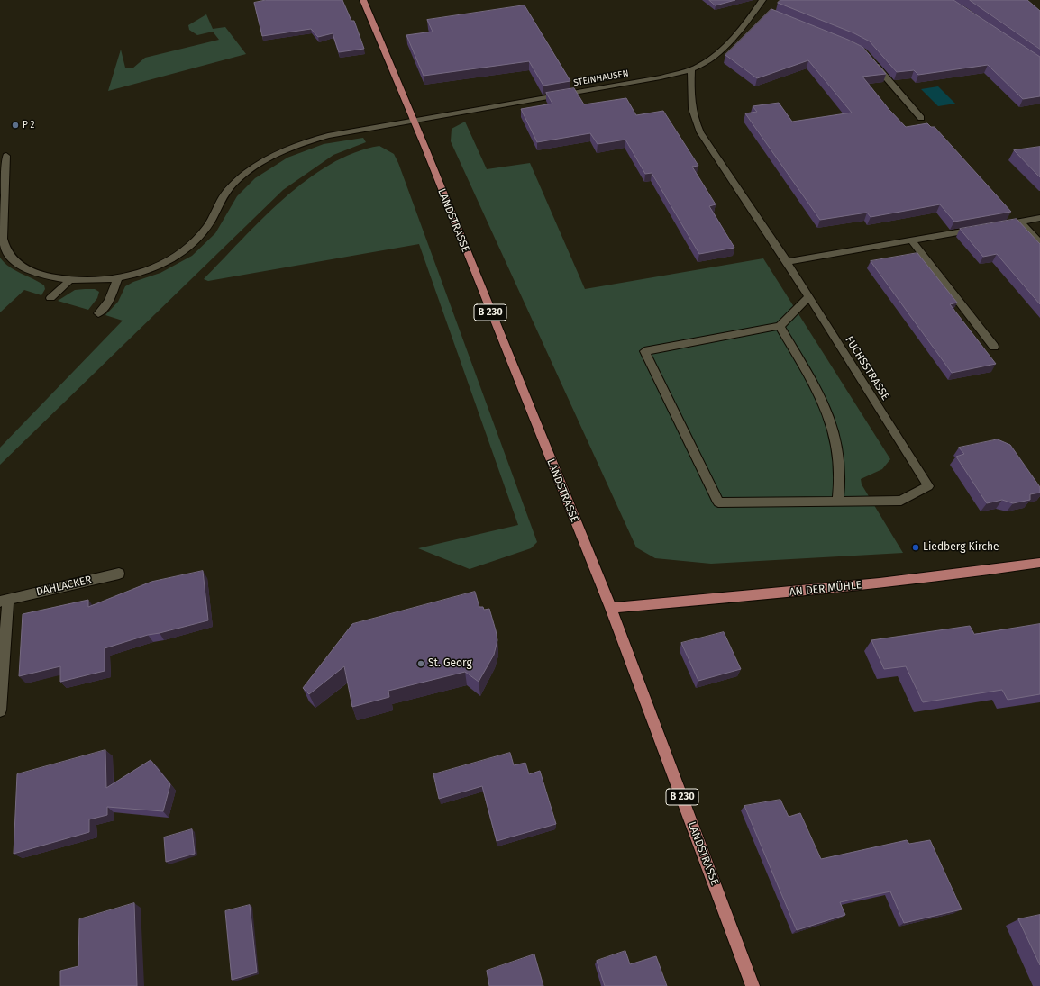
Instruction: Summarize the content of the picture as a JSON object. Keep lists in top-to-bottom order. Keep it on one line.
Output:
{"streets":{"main road":["LANDSTRASSE","B 230","AN DER MÜHLE"],"street":["STEINHAUSEN","FUCHSSTRASSE","DAHLACKER"]},"crossings":[["STEINHAUSEN","LANDSTRASSE"],["STEINHAUSEN","FUCHSSTRASSE"],["LANDSTRASSE","AN DER MÜHLE"]],"places":["P 2","Liedberg Kirche","St. Georg"]}
